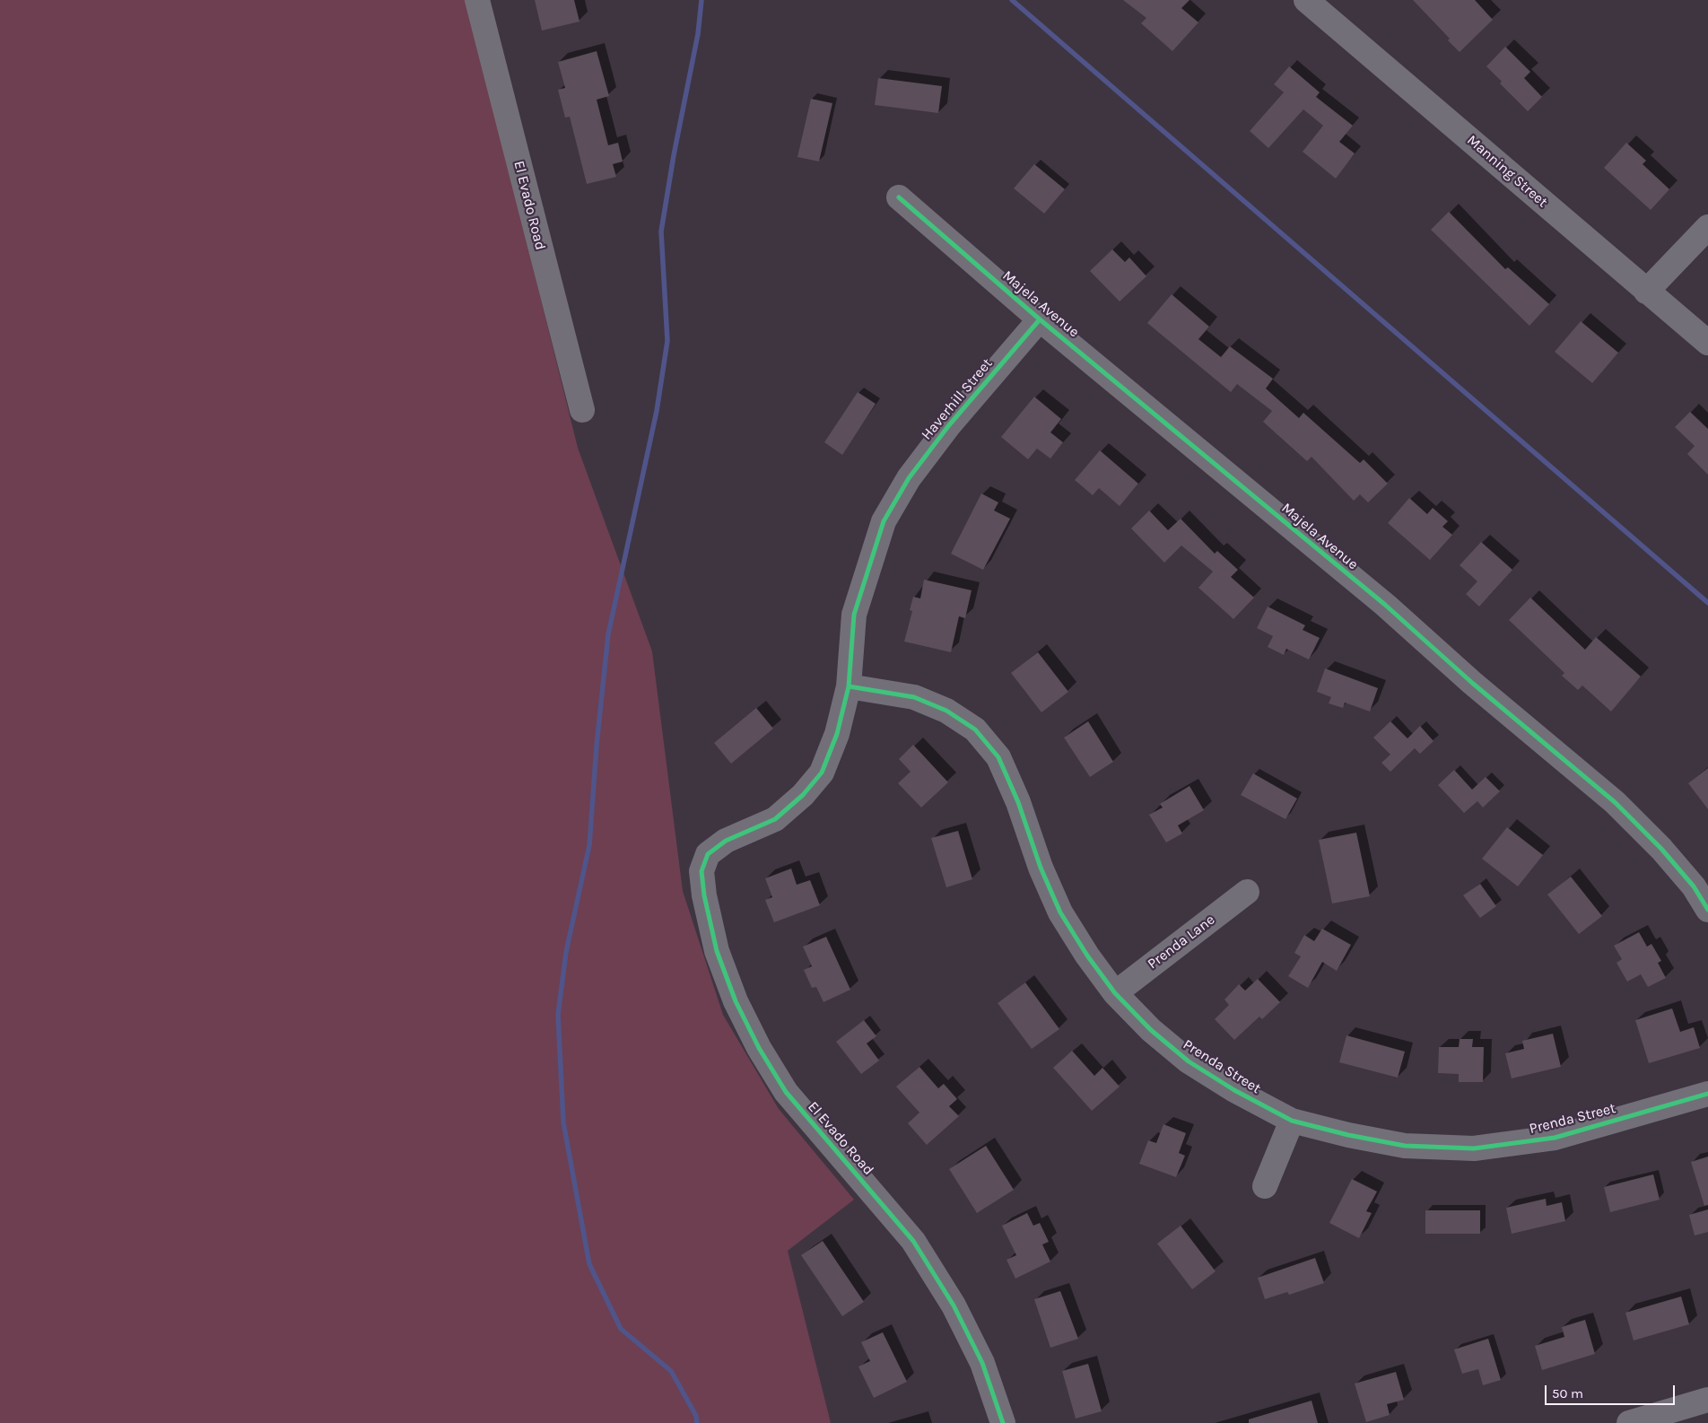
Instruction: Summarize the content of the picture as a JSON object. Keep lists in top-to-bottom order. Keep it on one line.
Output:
{"streets":{"street":["Manning Street","El Evado Road","Majela Avenue","Haverhill Street","Prenda Lane","Prenda Street"]},"crossings":[["El Evado Road","Haverhill Street"],["Majela Avenue","Haverhill Street"],["Haverhill Street","Prenda Street"],["Prenda Lane","Prenda Street"]],"scale_bar":"50 m"}
